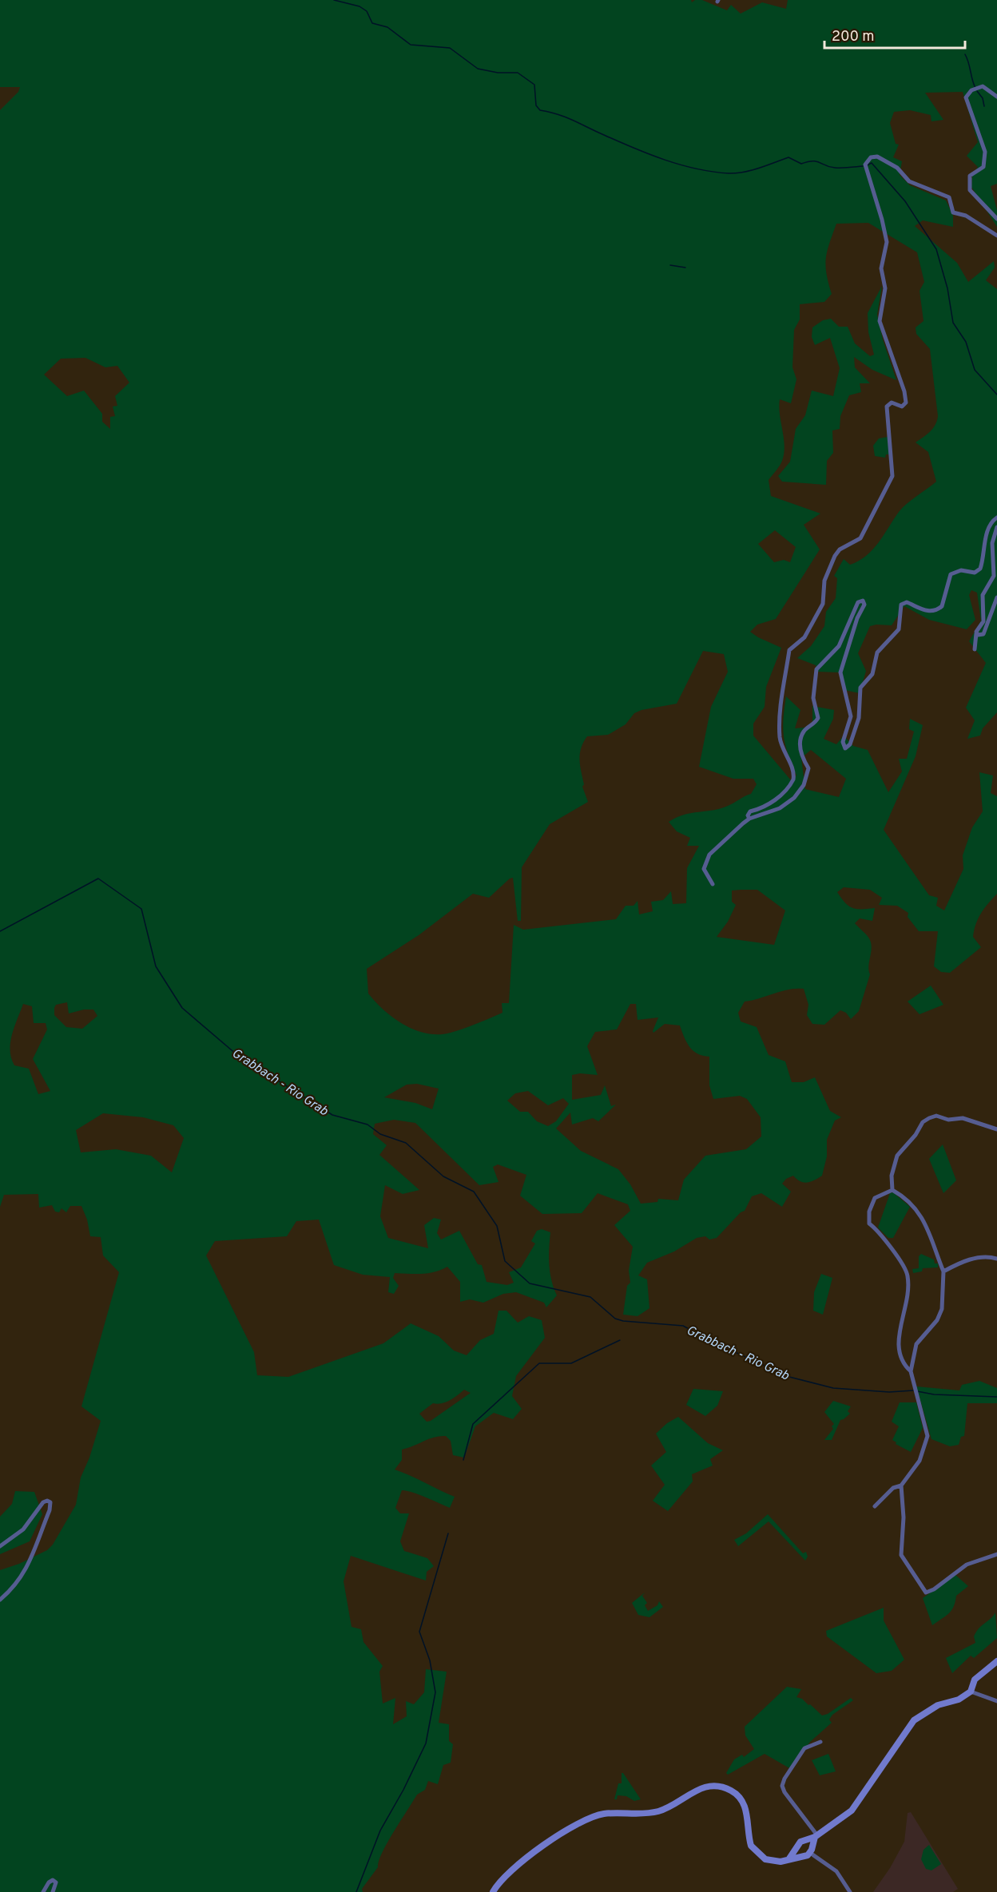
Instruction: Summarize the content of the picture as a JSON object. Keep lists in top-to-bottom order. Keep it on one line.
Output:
{"water":["Grabbach - Rio Grab"],"scale_bar":"200 m"}
